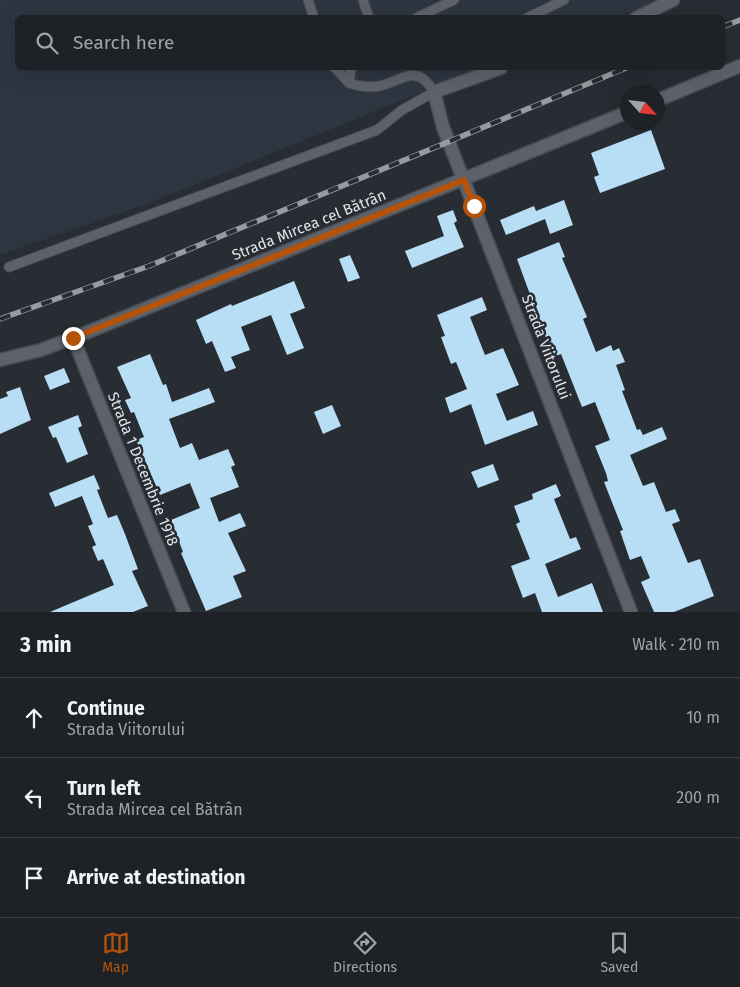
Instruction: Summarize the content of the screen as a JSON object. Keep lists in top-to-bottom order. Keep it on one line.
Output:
{"streets":{"street":["Strada Mircea cel Bătrân","Strada Viitorului","Strada 1 Decembrie 1918"]},"crossings":[["Strada Mircea cel Bătrân","Strada Viitorului"],["Strada Mircea cel Bătrân","Strada 1 Decembrie 1918"]],"north":"bottom right","page":{"search":"Search here","heading":["3 min","Walk · 210 m"],"list":[["Continue","Strada Viitorului","10 m"],["Turn left","Strada Mircea cel Bătrân","200 m"],"Arrive at destination"],"nav":["Map","Directions","Saved"]}}
